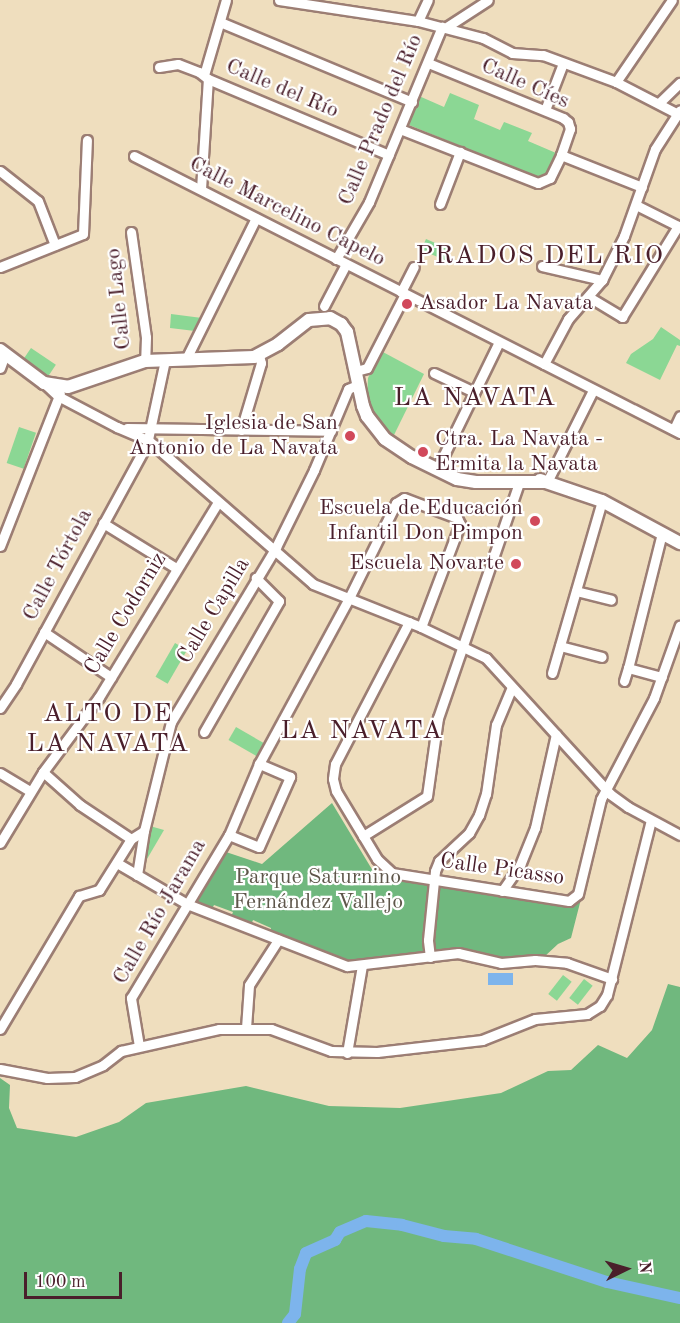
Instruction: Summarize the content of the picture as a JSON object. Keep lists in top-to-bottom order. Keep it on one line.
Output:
{"streets":{"street":["Calle Cíes","Calle del Río","Calle Prado del Río","Calle Marcelino Capelo","Calle Lago","Calle Tórtola","Calle Capilla","Calle Codorniz","Calle Picasso","Calle Río Jarama"]},"crossings":[["Calle Cíes","Calle Prado del Río"],["Calle del Río","Calle Prado del Río"],["Calle Prado del Río","Calle Marcelino Capelo"],["Calle Marcelino Capelo","Calle Capilla"]],"districts":["PRADOS DEL RIO","LA NAVATA","ALTO DE LA NAVATA","LA NAVATA"],"parks":["Parque Saturnino Fernández Vallejo"],"places":["Asador La Navata","Iglesia de San Antonio de La Navata","Ctra. La Navata - Ermita la Navata","Escuela de Educación Infantil Don Pimpon","Escuela Novarte"],"scale_bar":"100 m","north":"right"}
